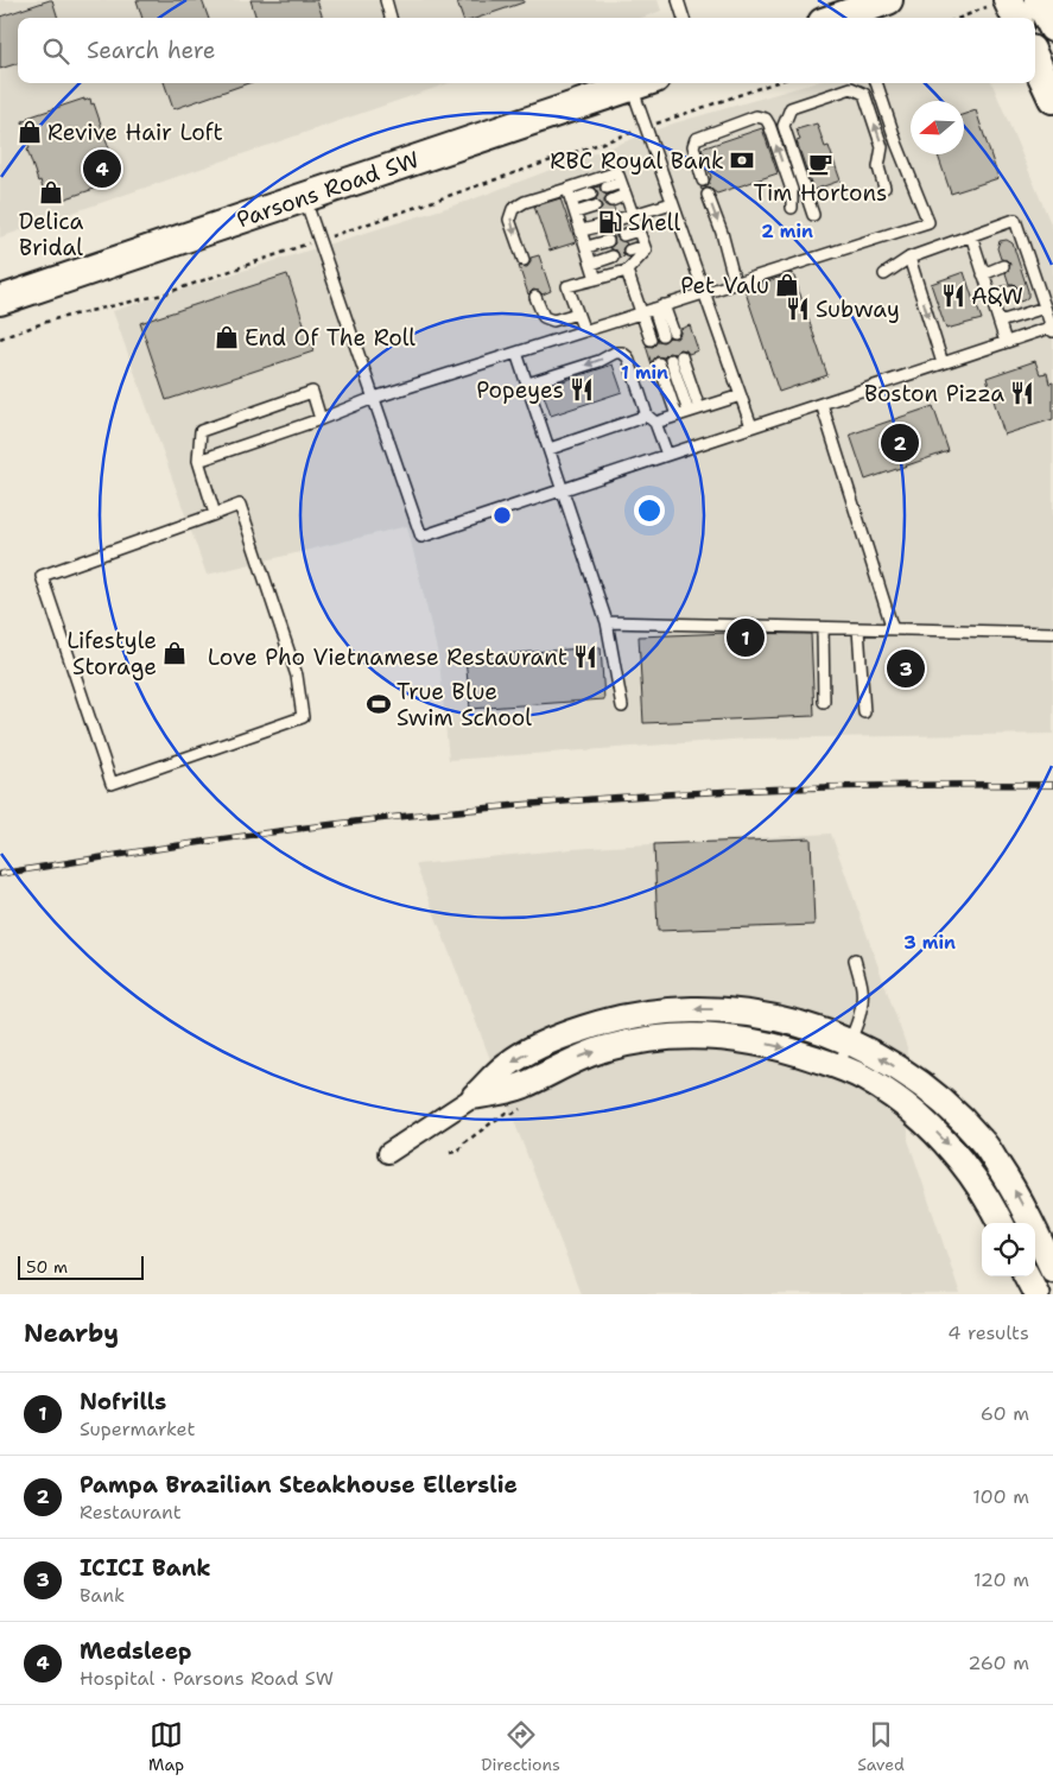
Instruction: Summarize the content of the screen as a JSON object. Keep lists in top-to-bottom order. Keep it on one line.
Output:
{"streets":{"main road":["Parsons Road SW"]},"places":{"shop":["Revive Hair Loft","Delica Bridal","Pet Valu","End Of The Roll","Lifestyle Storage"],"bank":["RBC Royal Bank"],"cafe":["Tim Hortons"],"fuel station":["Shell"],"restaurant":["A&W","Subway","Popeyes","Boston Pizza","Love Pho Vietnamese Restaurant"],"sports":["True Blue Swim School"]},"scale_bar":"50 m","north":"left","page":{"search":"Search here","pins":["4","2","1","3"],"scale":"50 m","heading":["Nearby","4 results"],"list":[{"mark":"1","name":"Nofrills","note":"Supermarket","value":"60 m"},{"mark":"2","name":"Pampa Brazilian Steakhouse Ellerslie","note":"Restaurant","value":"100 m"},{"mark":"3","name":"ICICI Bank","note":"Bank","value":"120 m"},{"mark":"4","name":"Medsleep","note":"Hospital · Parsons Road SW","value":"260 m"}],"nav":["Map","Directions","Saved"]},"rings":["2 min","1 min","3 min"]}
